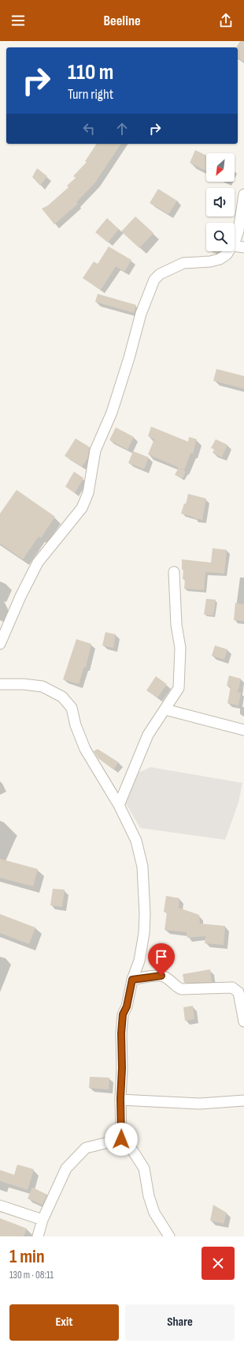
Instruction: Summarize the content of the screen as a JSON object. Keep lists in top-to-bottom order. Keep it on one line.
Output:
{"north":"bottom left","page":{"header":"Beeline","turn":["110 m","Turn right"],"heading":["1 min","130 m · 08:11"],"buttons":["Exit","Share"]}}
